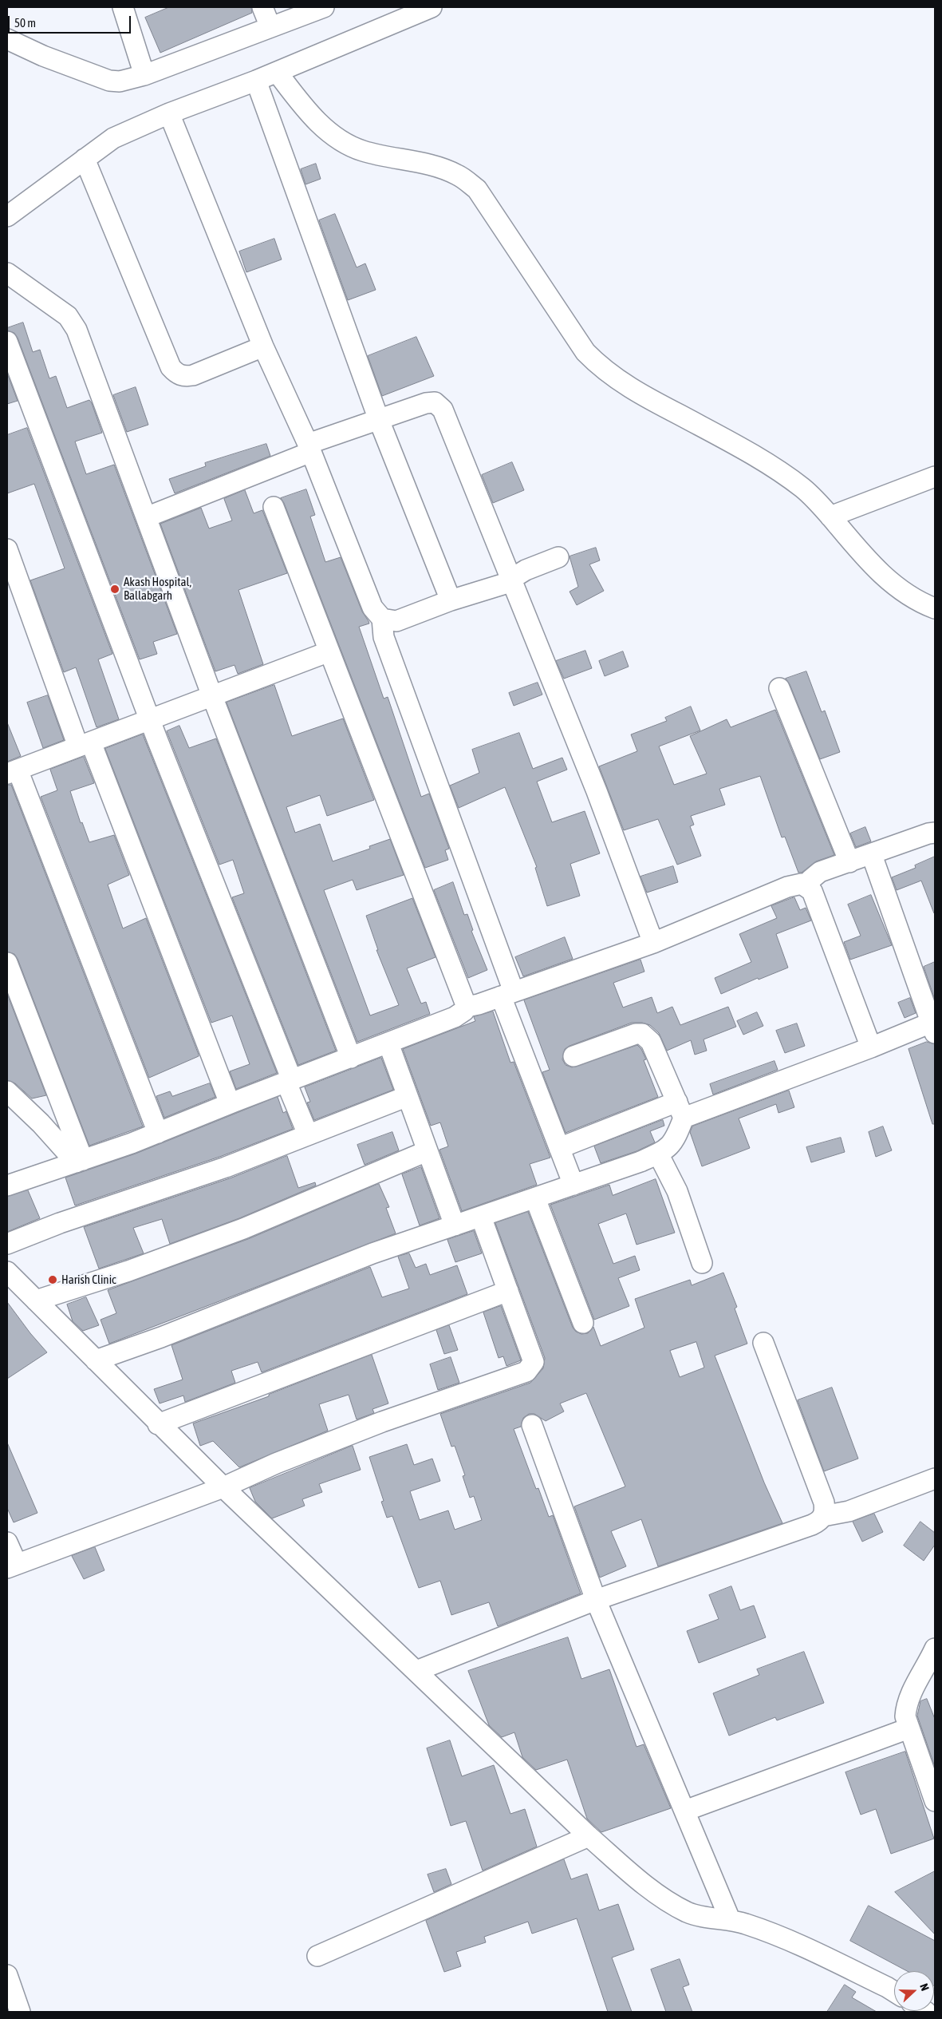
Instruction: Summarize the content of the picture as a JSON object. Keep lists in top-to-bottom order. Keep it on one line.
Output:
{"places":["Akash Hospital, Ballabgarh","Harish Clinic"],"scale_bar":"50 m","north":"right"}
